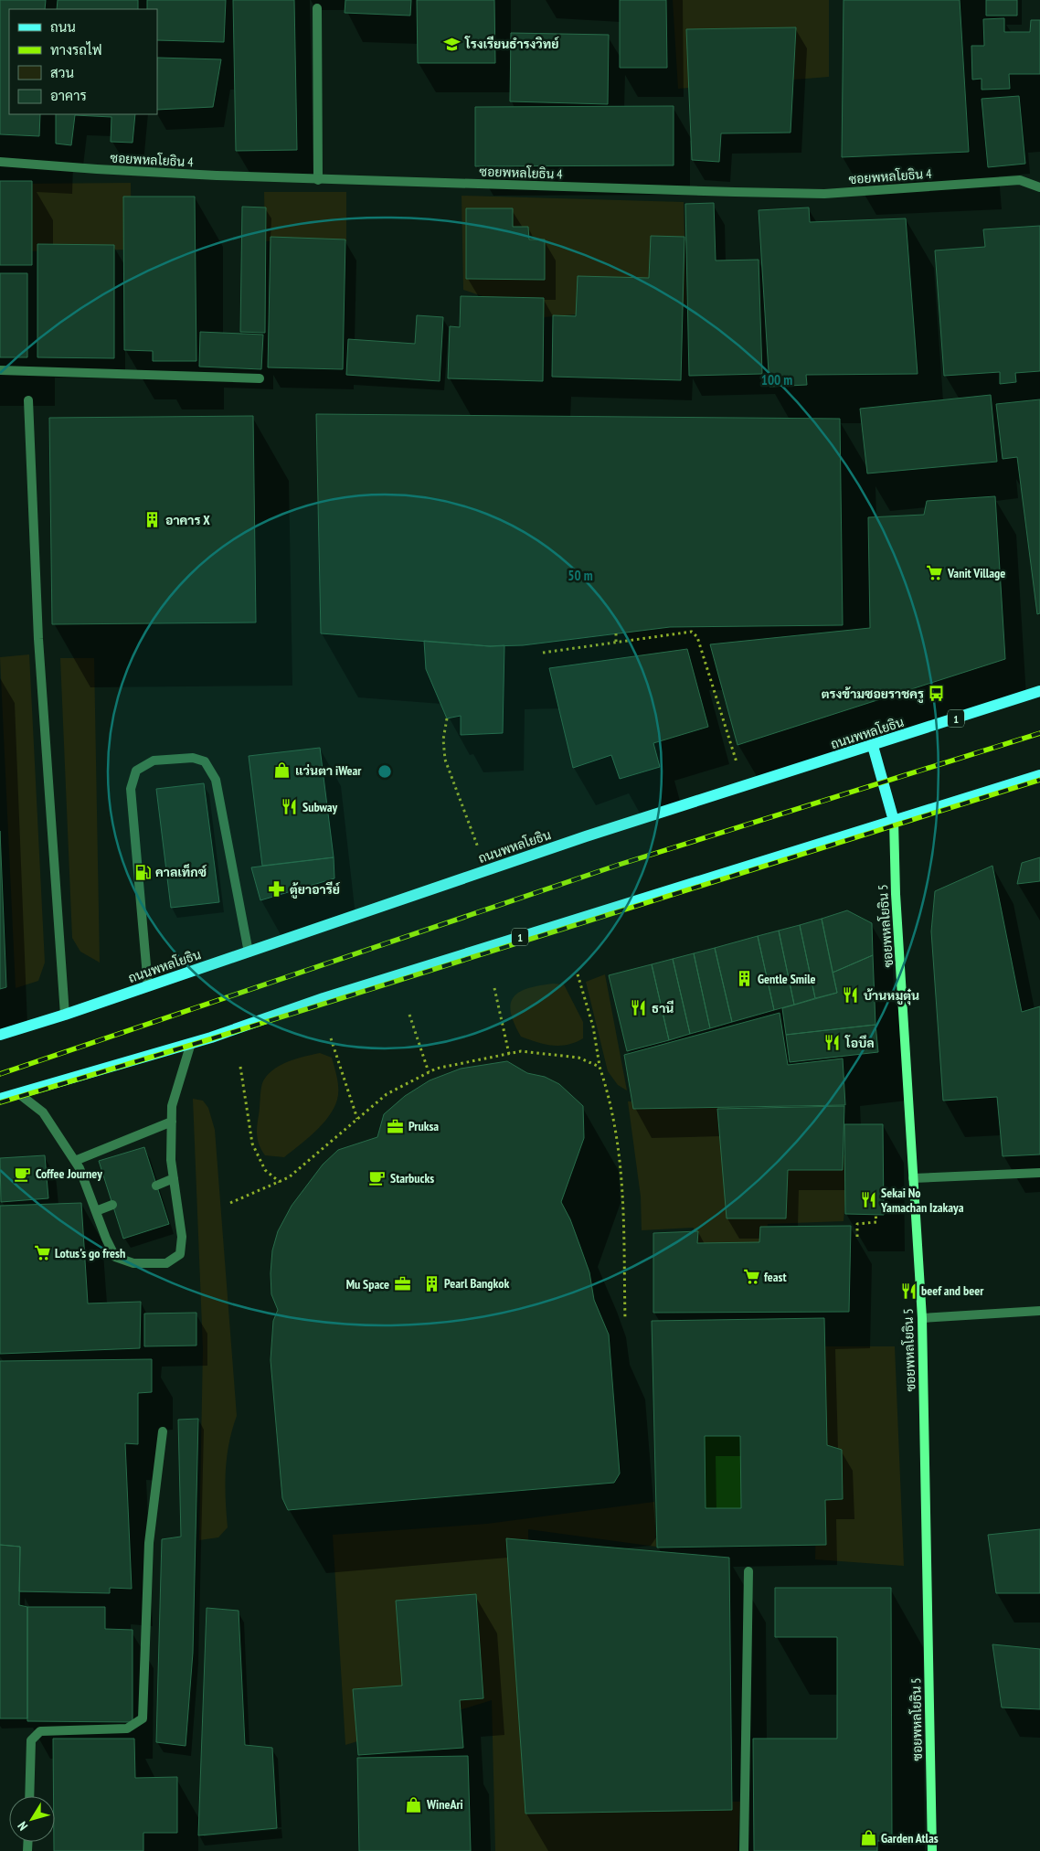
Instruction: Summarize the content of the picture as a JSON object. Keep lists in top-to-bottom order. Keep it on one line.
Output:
{"streets":{"main road":["1","ถนนพหลโยธิน"],"street":["ซอยพหลโยธิน 4","ซอยพหลโยธิน 5"]},"crossings":[["1","ซอยพหลโยธิน 5"]],"places":{"school or university":["โรงเรียนธำรงวิทย์"],"building":["อาคาร X","Gentle Smile","Pearl Bangkok"],"supermarket":["Vanit Village","Lotus's go fresh","feast"],"bus stop":["ตรงข้ามซอยราชครู"],"shop":["แว่นตา iWear","WineAri","Garden Atlas"],"restaurant":["Subway","บ้านหมูตุ๋น","ธานี","โอบึล","Sekai No Yamachan Izakaya","beef and beer"],"fuel station":["คาลเท็กซ์"],"pharmacy":["ตู้ยาอารีย์"],"office":["Pruksa","Mu Space"],"cafe":["Coffee Journey","Starbucks"]},"legend":["ถนน","ทางรถไฟ","สวน","อาคาร"],"north":"bottom left","rings":["100 m","50 m"]}
